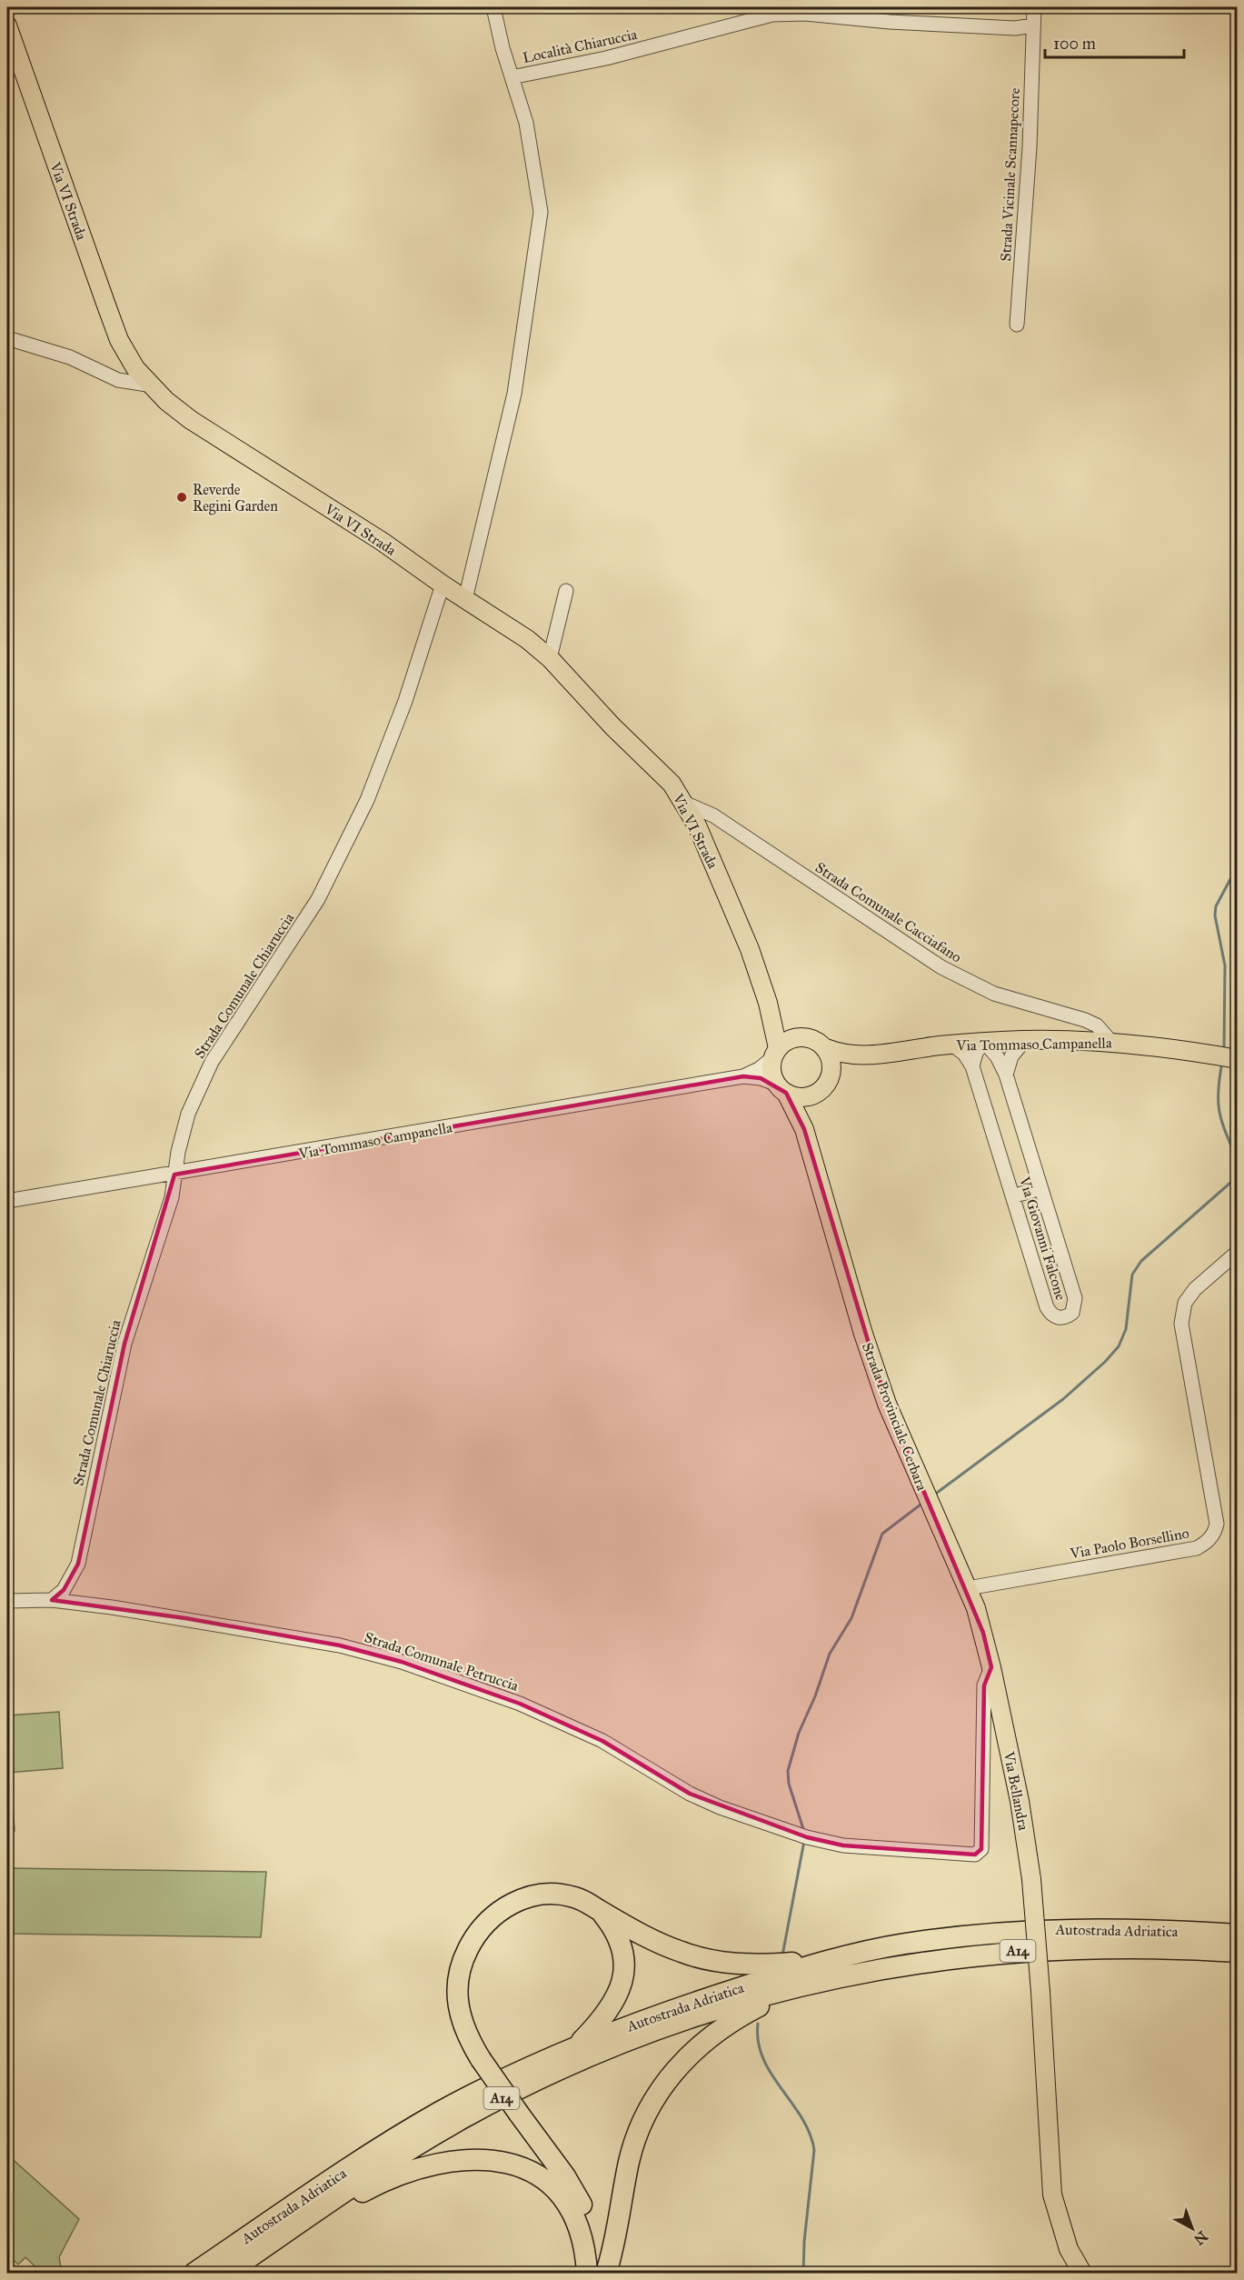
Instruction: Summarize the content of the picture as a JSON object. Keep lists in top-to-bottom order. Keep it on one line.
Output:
{"streets":{"highway":["Autostrada Adriatica","A14"],"main road":["Via VI Strada","Via Tommaso Campanella","Strada Provinciale Cerbara","Via Bellandra"],"street":["Località Chiaruccia","Strada Vicinale Scannapecore","Strada Comunale Cacciafano","Strada Comunale Chiaruccia","Via Giovanni Falcone","Via Paolo Borsellino","Strada Comunale Petruccia"]},"crossings":[["Località Chiaruccia","Strada Vicinale Scannapecore"],["Via VI Strada","Strada Comunale Cacciafano"],["Via VI Strada","Strada Comunale Chiaruccia"],["Via VI Strada","Via Tommaso Campanella"],["Via VI Strada","Strada Provinciale Cerbara"],["Strada Comunale Cacciafano","Via Tommaso Campanella"],["Strada Comunale Chiaruccia","Via Tommaso Campanella"],["Strada Comunale Chiaruccia","Strada Comunale Petruccia"],["Via Tommaso Campanella","Via Giovanni Falcone"],["Via Tommaso Campanella","Strada Provinciale Cerbara"],["Strada Provinciale Cerbara","Via Paolo Borsellino"],["Strada Provinciale Cerbara","Via Bellandra"],["Strada Comunale Petruccia","Via Bellandra"],["Autostrada Adriatica","A14"]],"places":["Reverde Regini Garden"],"scale_bar":"100 m","north":"bottom right"}
